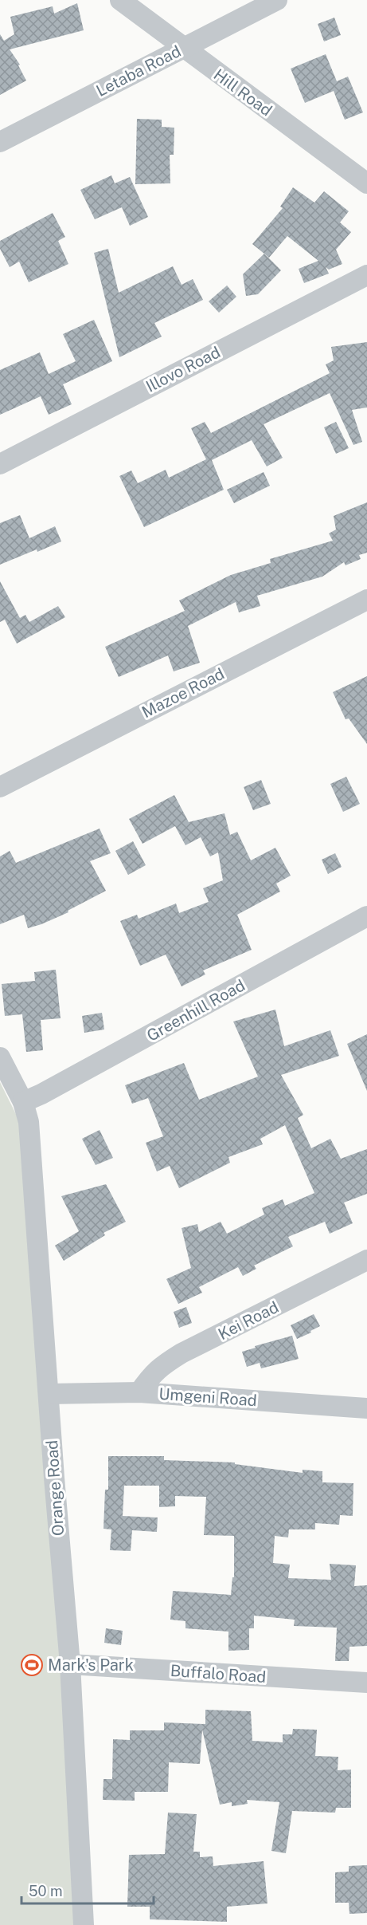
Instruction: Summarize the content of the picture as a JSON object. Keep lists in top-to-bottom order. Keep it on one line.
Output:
{"streets":{"street":["Letaba Road","Hill Road","Illovo Road","Mazoe Road","Greenhill Road","Kei Road","Umgeni Road","Orange Road","Buffalo Road"]},"crossings":[["Letaba Road","Hill Road"],["Greenhill Road","Orange Road"],["Kei Road","Umgeni Road"],["Umgeni Road","Orange Road"],["Orange Road","Buffalo Road"]],"places":{"sports":["Mark's Park"]},"scale_bar":"50 m"}
